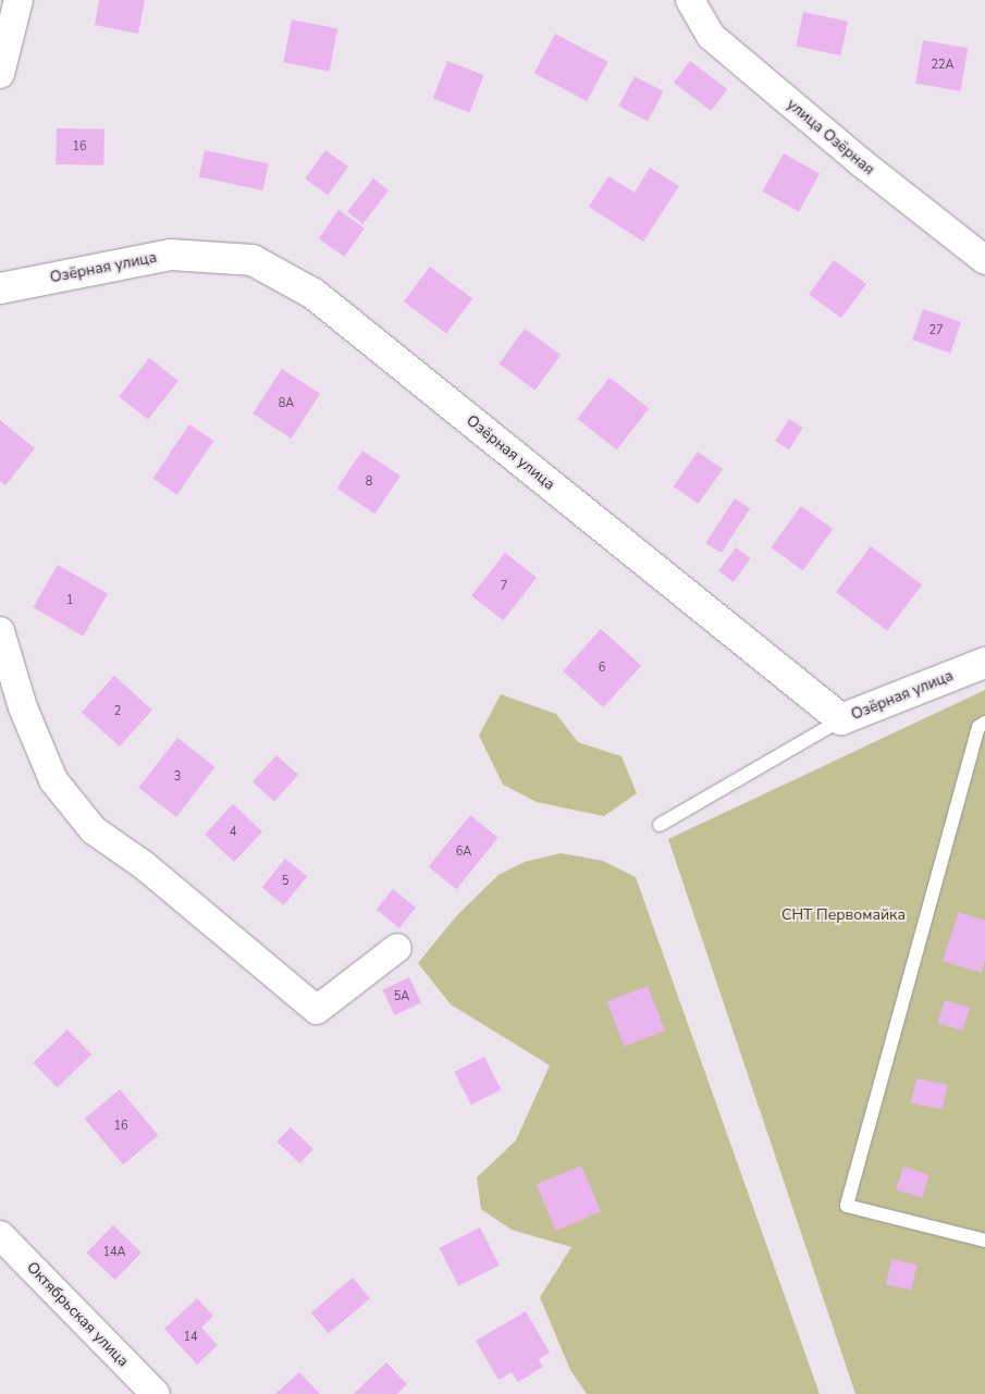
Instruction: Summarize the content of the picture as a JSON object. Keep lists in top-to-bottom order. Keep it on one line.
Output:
{"streets":{"street":["улица Озёрная","Озёрная улица","Октябрьская улица"]},"parks":["СНТ Первомайка"],"house_numbers":["22А","16","27","8А","8","7","1","6","2","3","4","6А","5","5А","16","14А","14"]}
